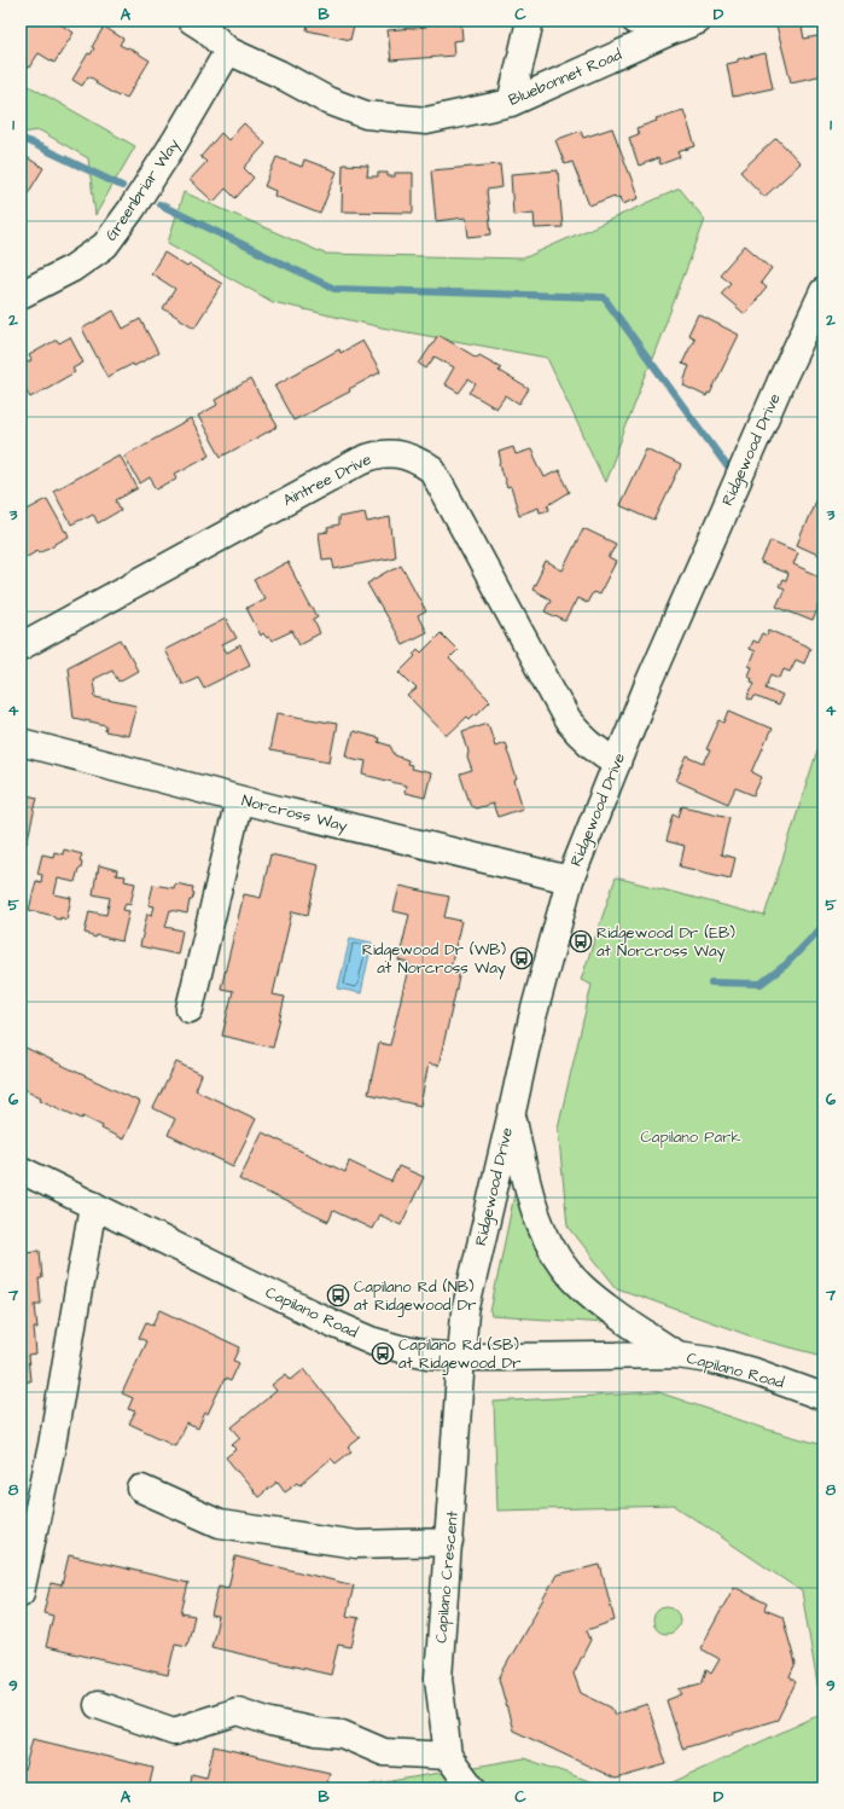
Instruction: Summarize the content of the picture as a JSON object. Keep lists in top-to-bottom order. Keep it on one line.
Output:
{"streets":{"street":["Bluebonnet Road","Greenbriar Way","Ridgewood Drive","Aintree Drive","Norcross Way","Capilano Road","Capilano Crescent"]},"crossings":[["Bluebonnet Road","Greenbriar Way"],["Ridgewood Drive","Aintree Drive"],["Ridgewood Drive","Norcross Way"],["Ridgewood Drive","Capilano Road"],["Ridgewood Drive","Capilano Crescent"],["Capilano Road","Capilano Crescent"]],"parks":["Capilano Park"],"places":{"bus stop":["Ridgewood Dr (EB) at Norcross Way","Ridgewood Dr (WB) at Norcross Way","Capilano Rd (NB) at Ridgewood Dr","Capilano Rd (SB) at Ridgewood Dr"]},"grid":{"columns":["A","B","C","D"],"rows":["1","2","3","4","5","6","7","8","9"]}}
